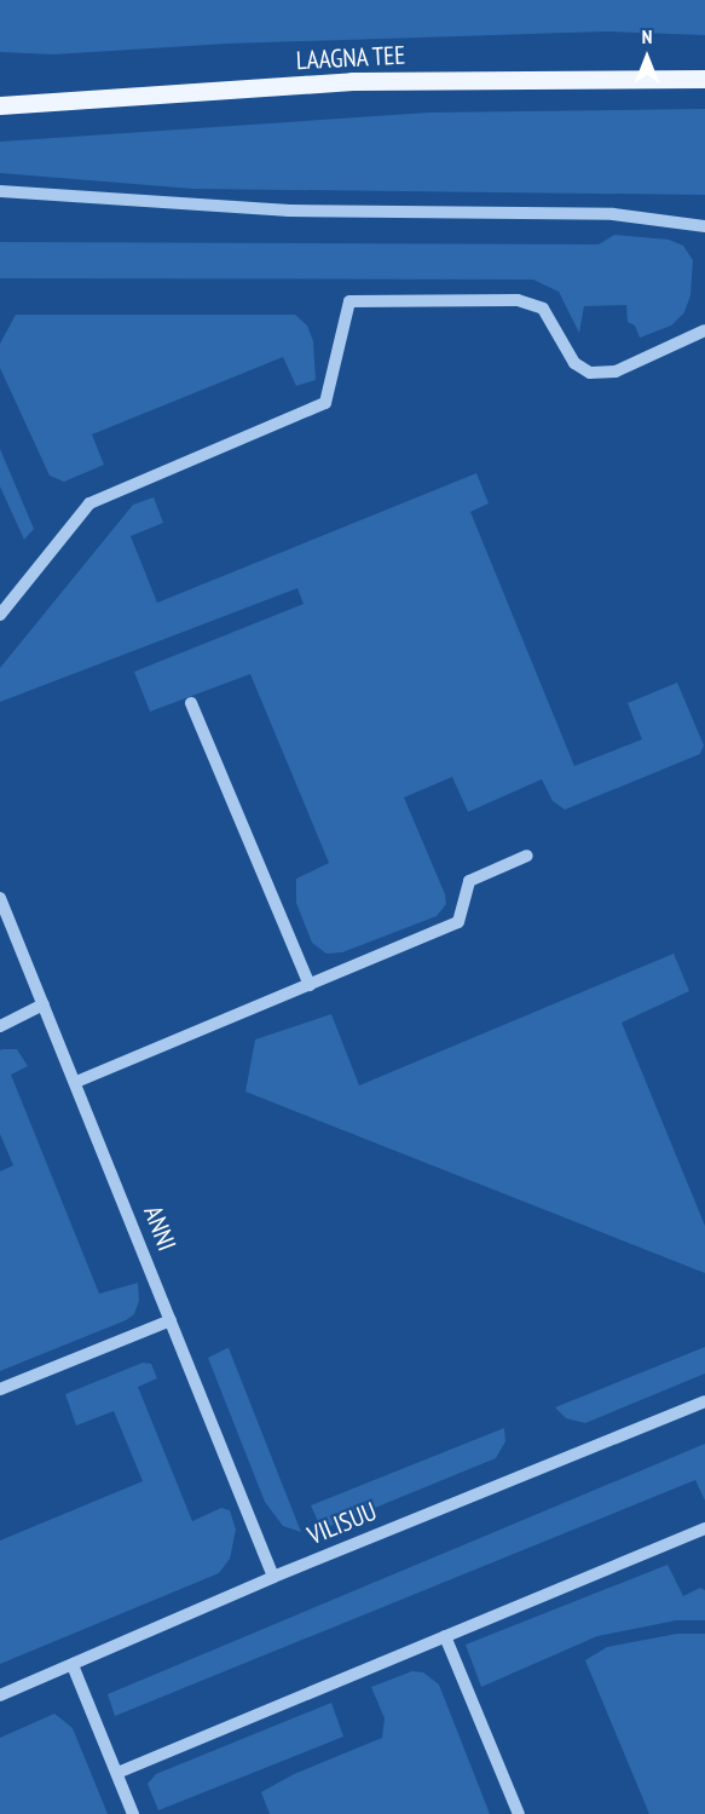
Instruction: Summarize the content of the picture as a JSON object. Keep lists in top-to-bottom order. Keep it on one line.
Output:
{"streets":{"main road":["LAAGNA TEE"],"street":["ANNI","VILISUU"]},"crossings":[["ANNI","VILISUU"]],"north":"top"}
